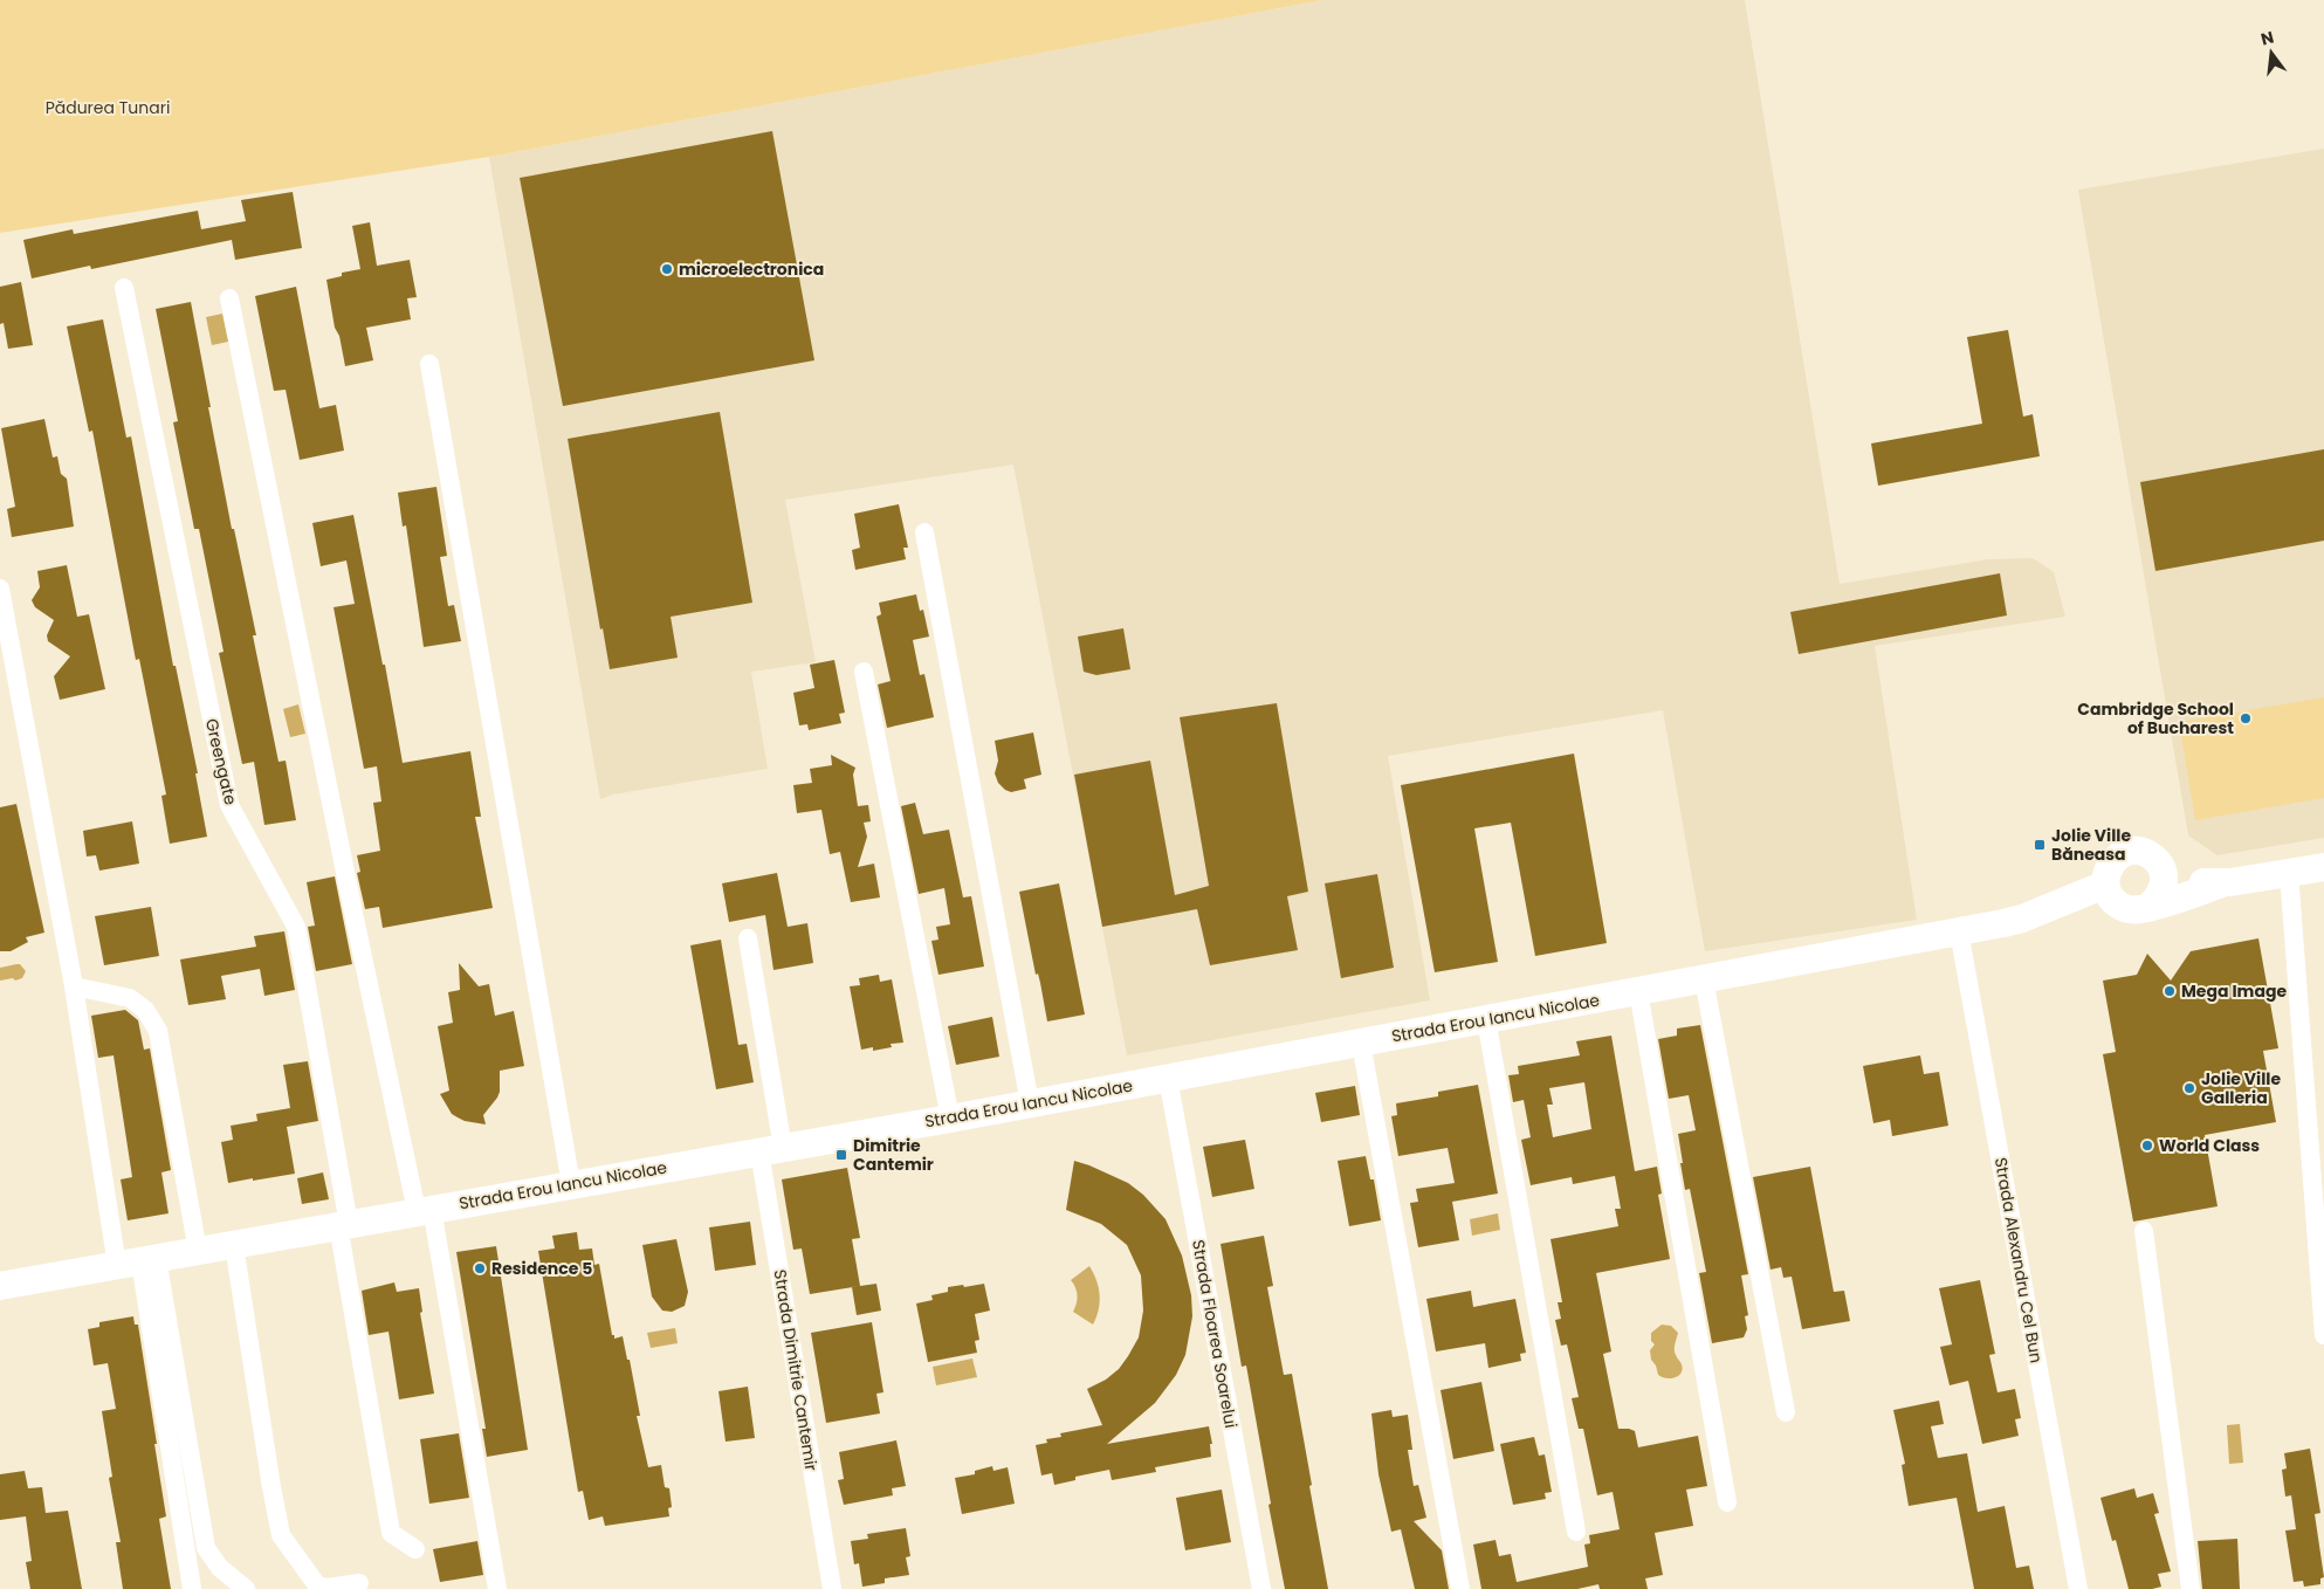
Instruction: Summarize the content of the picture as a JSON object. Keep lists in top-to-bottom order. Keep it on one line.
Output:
{"streets":{"street":["Greengate","Strada Erou Iancu Nicolae","Strada Alexandru Cel Bun","Strada Floarea Soarelui","Strada Dimitrie Cantemir"]},"crossings":[["Greengate","Strada Erou Iancu Nicolae"],["Strada Erou Iancu Nicolae","Strada Alexandru Cel Bun"],["Strada Erou Iancu Nicolae","Strada Floarea Soarelui"],["Strada Erou Iancu Nicolae","Strada Dimitrie Cantemir"]],"parks":["Pădurea Tunari"],"places":{"other":["microelectronica","Cambridge School of Bucharest","Mega Image","Jolie Ville Galleria","World Class","Residence 5"],"transit":["Jolie Ville Băneasa","Dimitrie Cantemir"]},"north":"top"}
